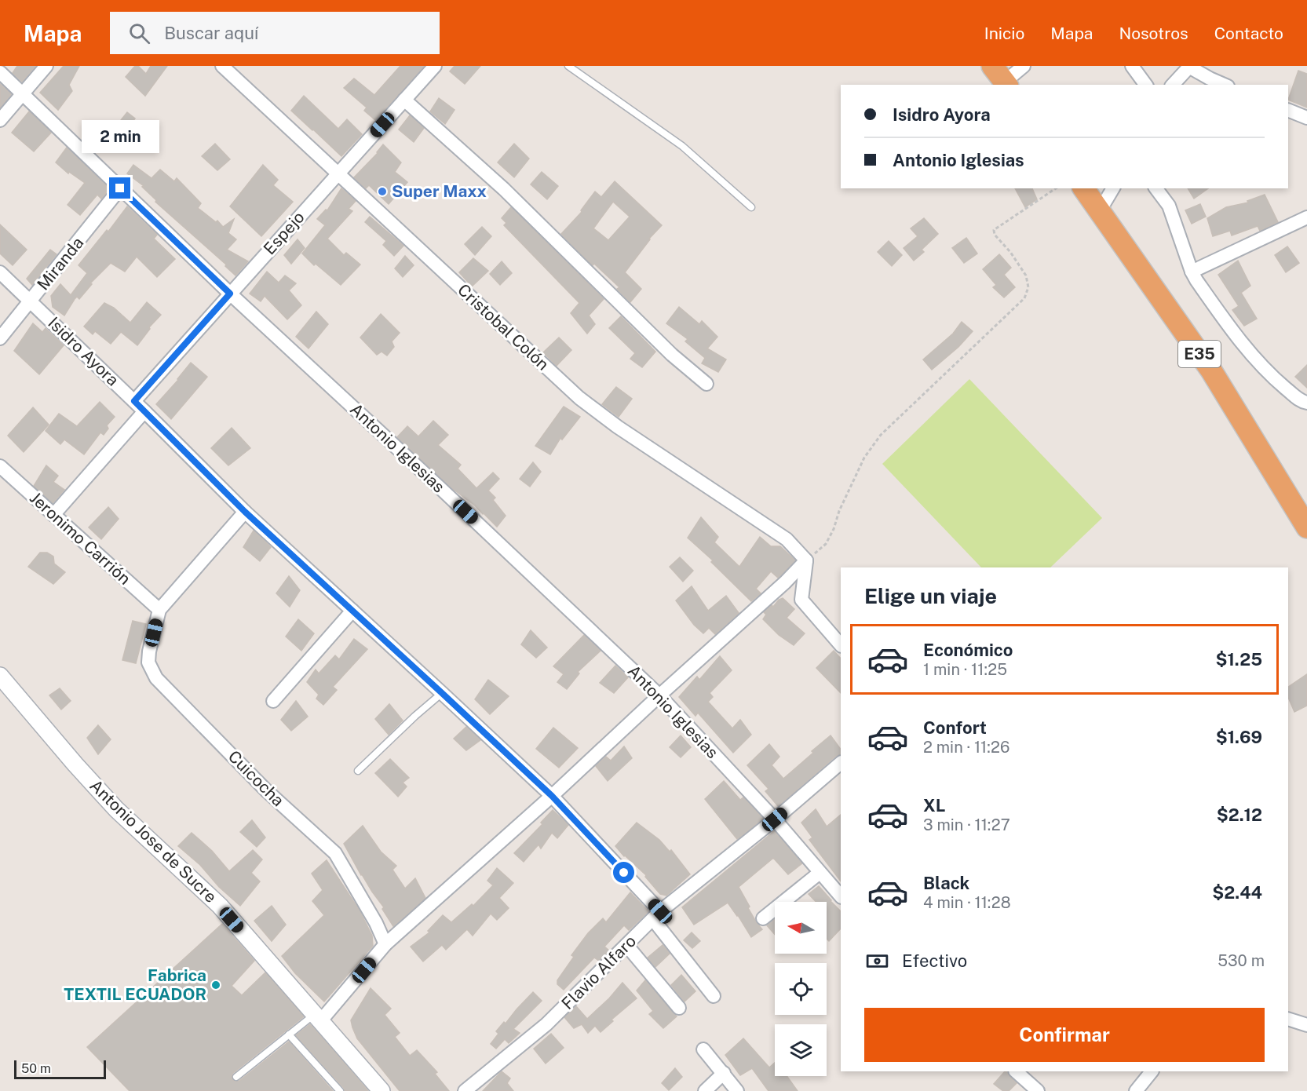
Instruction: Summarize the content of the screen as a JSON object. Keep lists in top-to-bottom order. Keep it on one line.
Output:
{"streets":{"highway":["E35"],"street":["Espejo","Miranda","Cristobal Colón","Isidro Ayora","Antonio Iglesias","Jeronimo Carrión","Cuicocha","Antonio Jose de Sucre","Flavio Alfaro"]},"crossings":[["Espejo","Cristobal Colón"],["Espejo","Isidro Ayora"],["Espejo","Antonio Iglesias"],["Miranda","Isidro Ayora"],["Miranda","Antonio Iglesias"],["Isidro Ayora","Flavio Alfaro"],["Antonio Iglesias","Flavio Alfaro"],["Jeronimo Carrión","Cuicocha"]],"places":["Super Maxx","Fabrica TEXTIL ECUADOR"],"scale_bar":"50 m","north":"left","page":{"header":"Mapa","search":"Buscar aquí","nav":["Inicio","Mapa","Nosotros","Contacto"],"banner":["Isidro Ayora","Antonio Iglesias"],"bubble":"2 min","heading":"Elige un viaje","list":[{"name":"Económico","note":"1 min · 11:25","value":"$1.25"},{"name":"Confort","note":"2 min · 11:26","value":"$1.69"},{"name":"XL","note":"3 min · 11:27","value":"$2.12"},{"name":"Black","note":"4 min · 11:28","value":"$2.44"}],"pay":["Efectivo","530 m"],"buttons":"Confirmar","scale":"50 m"}}
